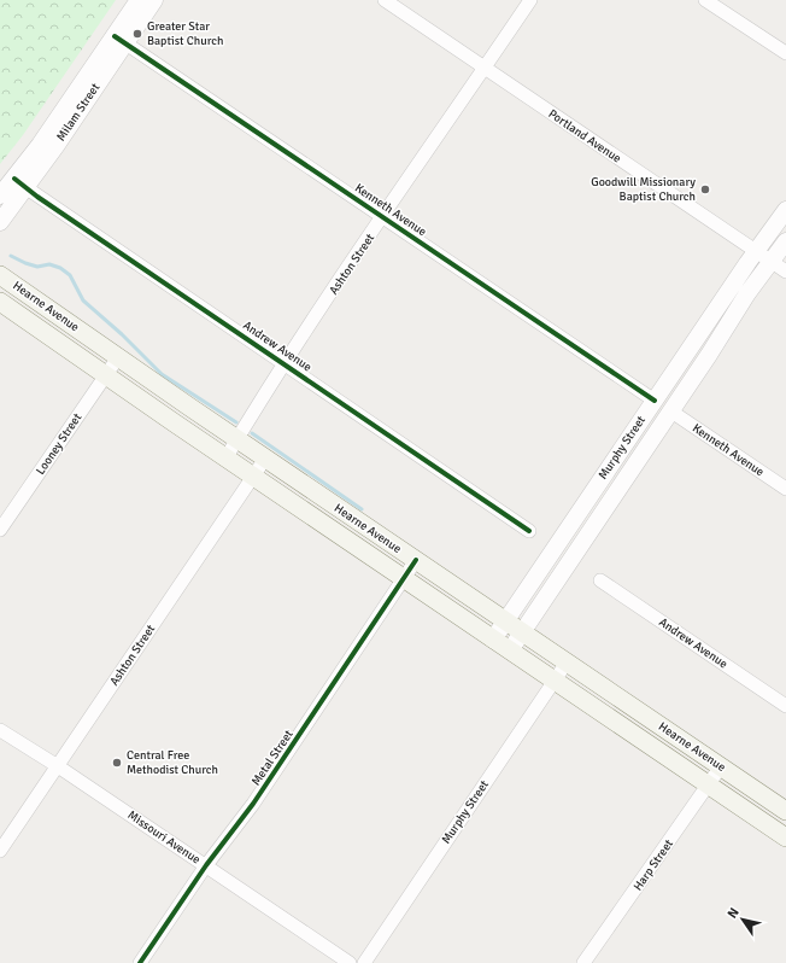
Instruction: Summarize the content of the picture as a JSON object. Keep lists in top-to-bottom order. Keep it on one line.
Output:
{"streets":{"main road":["Hearne Avenue"],"street":["Milam Street","Portland Avenue","Kenneth Avenue","Ashton Street","Andrew Avenue","Looney Street","Murphy Street","Metal Street","Missouri Avenue","Harp Street"]},"crossings":[["Milam Street","Kenneth Avenue"],["Milam Street","Andrew Avenue"],["Portland Avenue","Ashton Street"],["Portland Avenue","Murphy Street"],["Kenneth Avenue","Ashton Street"],["Kenneth Avenue","Murphy Street"],["Ashton Street","Hearne Avenue"],["Ashton Street","Andrew Avenue"],["Ashton Street","Missouri Avenue"],["Hearne Avenue","Looney Street"],["Hearne Avenue","Murphy Street"],["Hearne Avenue","Metal Street"],["Hearne Avenue","Harp Street"],["Metal Street","Missouri Avenue"]],"places":["Greater Star Baptist Church","Goodwill Missionary Baptist Church","Central Free Methodist Church"],"north":"top left"}
